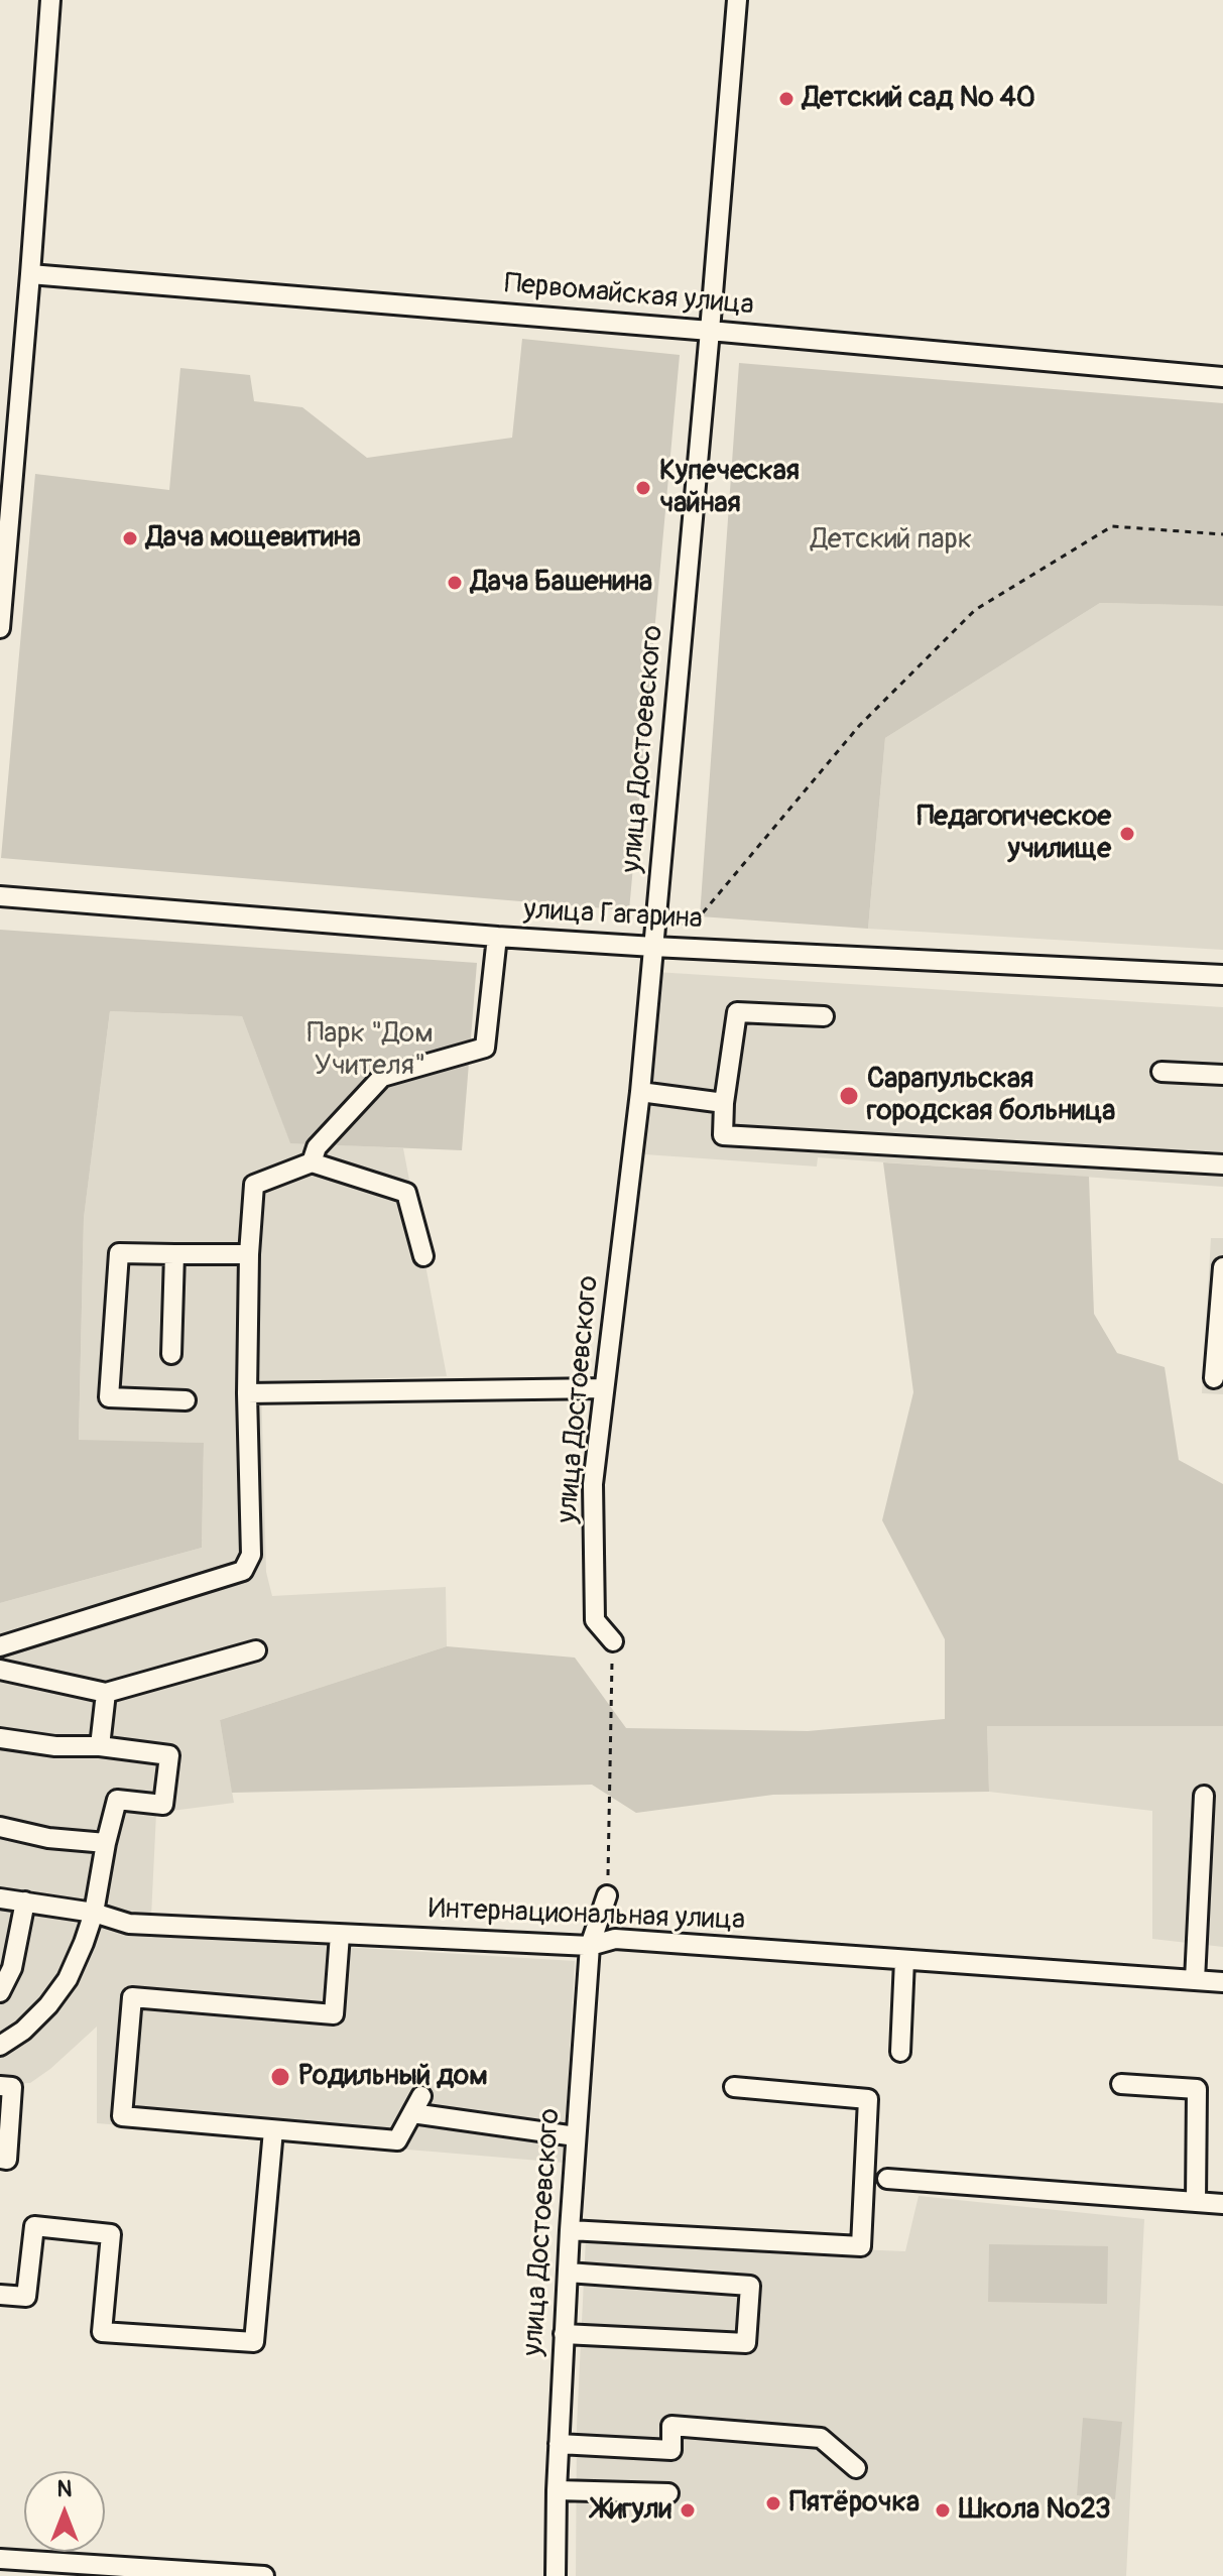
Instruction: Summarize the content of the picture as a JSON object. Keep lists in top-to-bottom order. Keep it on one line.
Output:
{"streets":{"street":["Первомайская улица","улица Достоевского","улица Гагарина","Интернациональная улица"]},"crossings":[["Первомайская улица","улица Достоевского"],["улица Достоевского","улица Гагарина"],["улица Достоевского","Интернациональная улица"]],"parks":["Детский парк","Парк \"Дом Учителя\""],"places":["Детский сад № 40","Купеческая чайная","Дача мощевитина","Дача Башенина","Педагогическое училище","Сарапульская городская больница","Родильный дом","Пятёрочка","Жигули","Школа №23"],"north":"top"}
